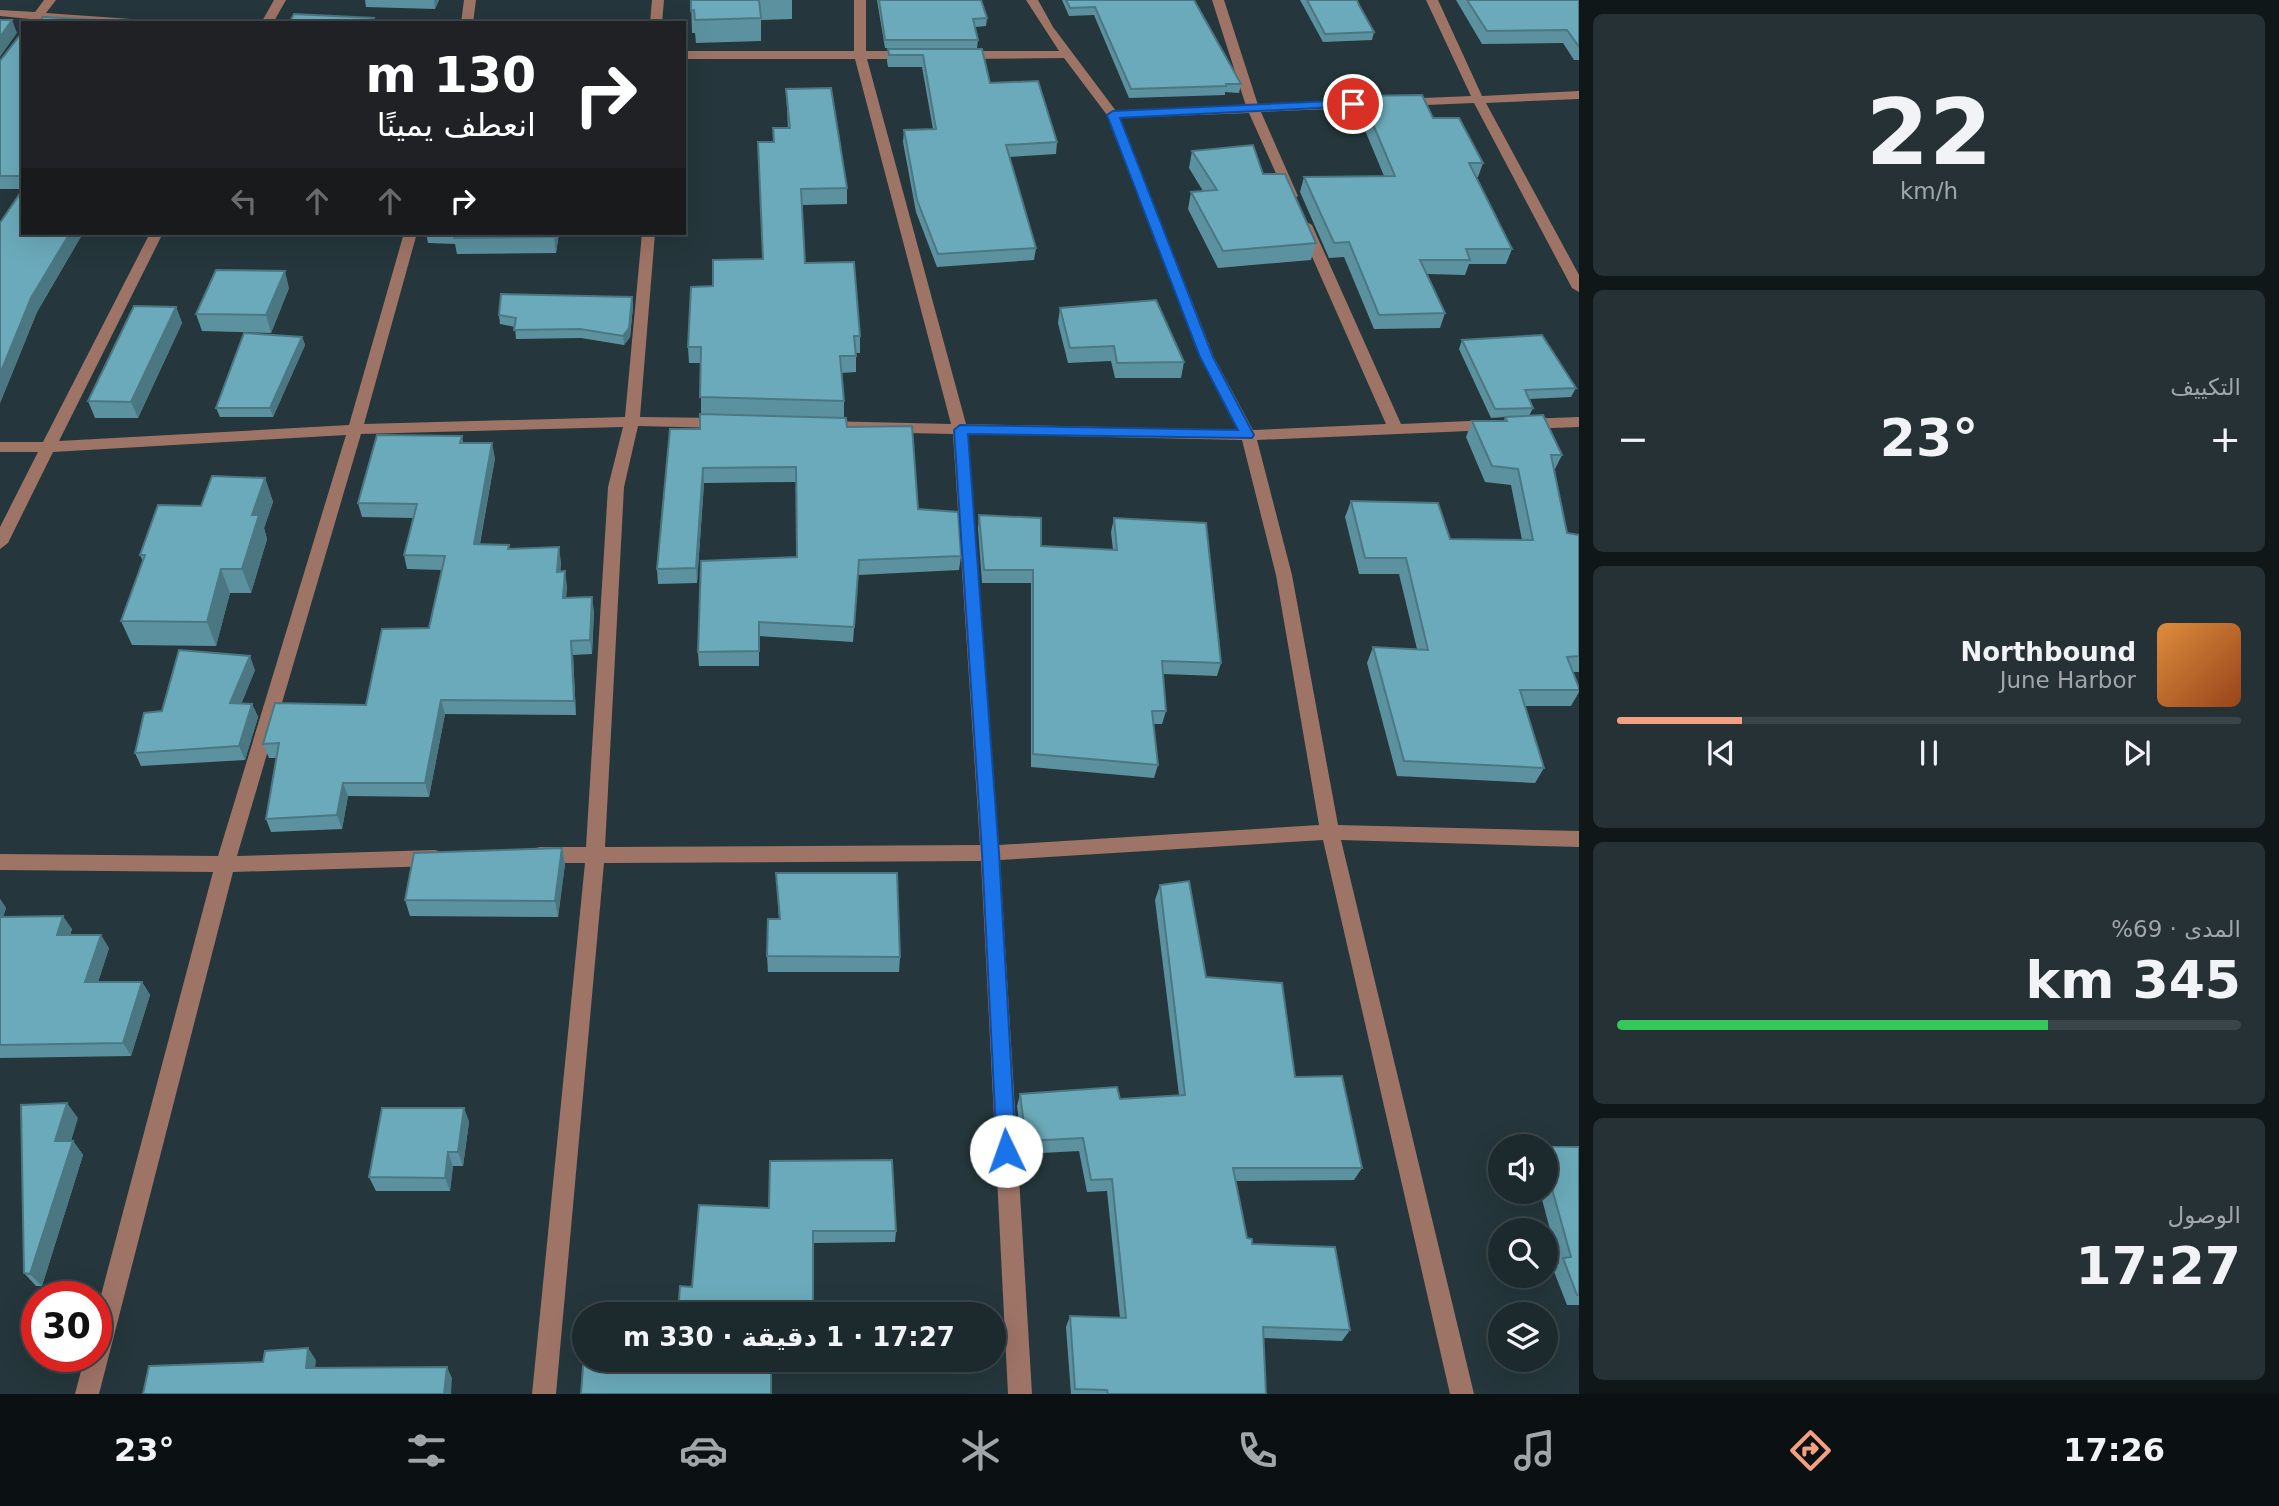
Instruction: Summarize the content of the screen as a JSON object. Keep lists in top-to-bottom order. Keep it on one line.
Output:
{"page":{"tile":[["22","km/h"],"التكييف",["المدى · 69%","345 km"],["الوصول","17:27"]],"turn":["130 m","انعطف يمينًا"],"heat":["−","23°","+"],"song":["Northbound","June Harbor"],"limit":"30","trip":"17:27 · 1 دقيقة · 330 m","tabs":["17:26","23°"]}}
